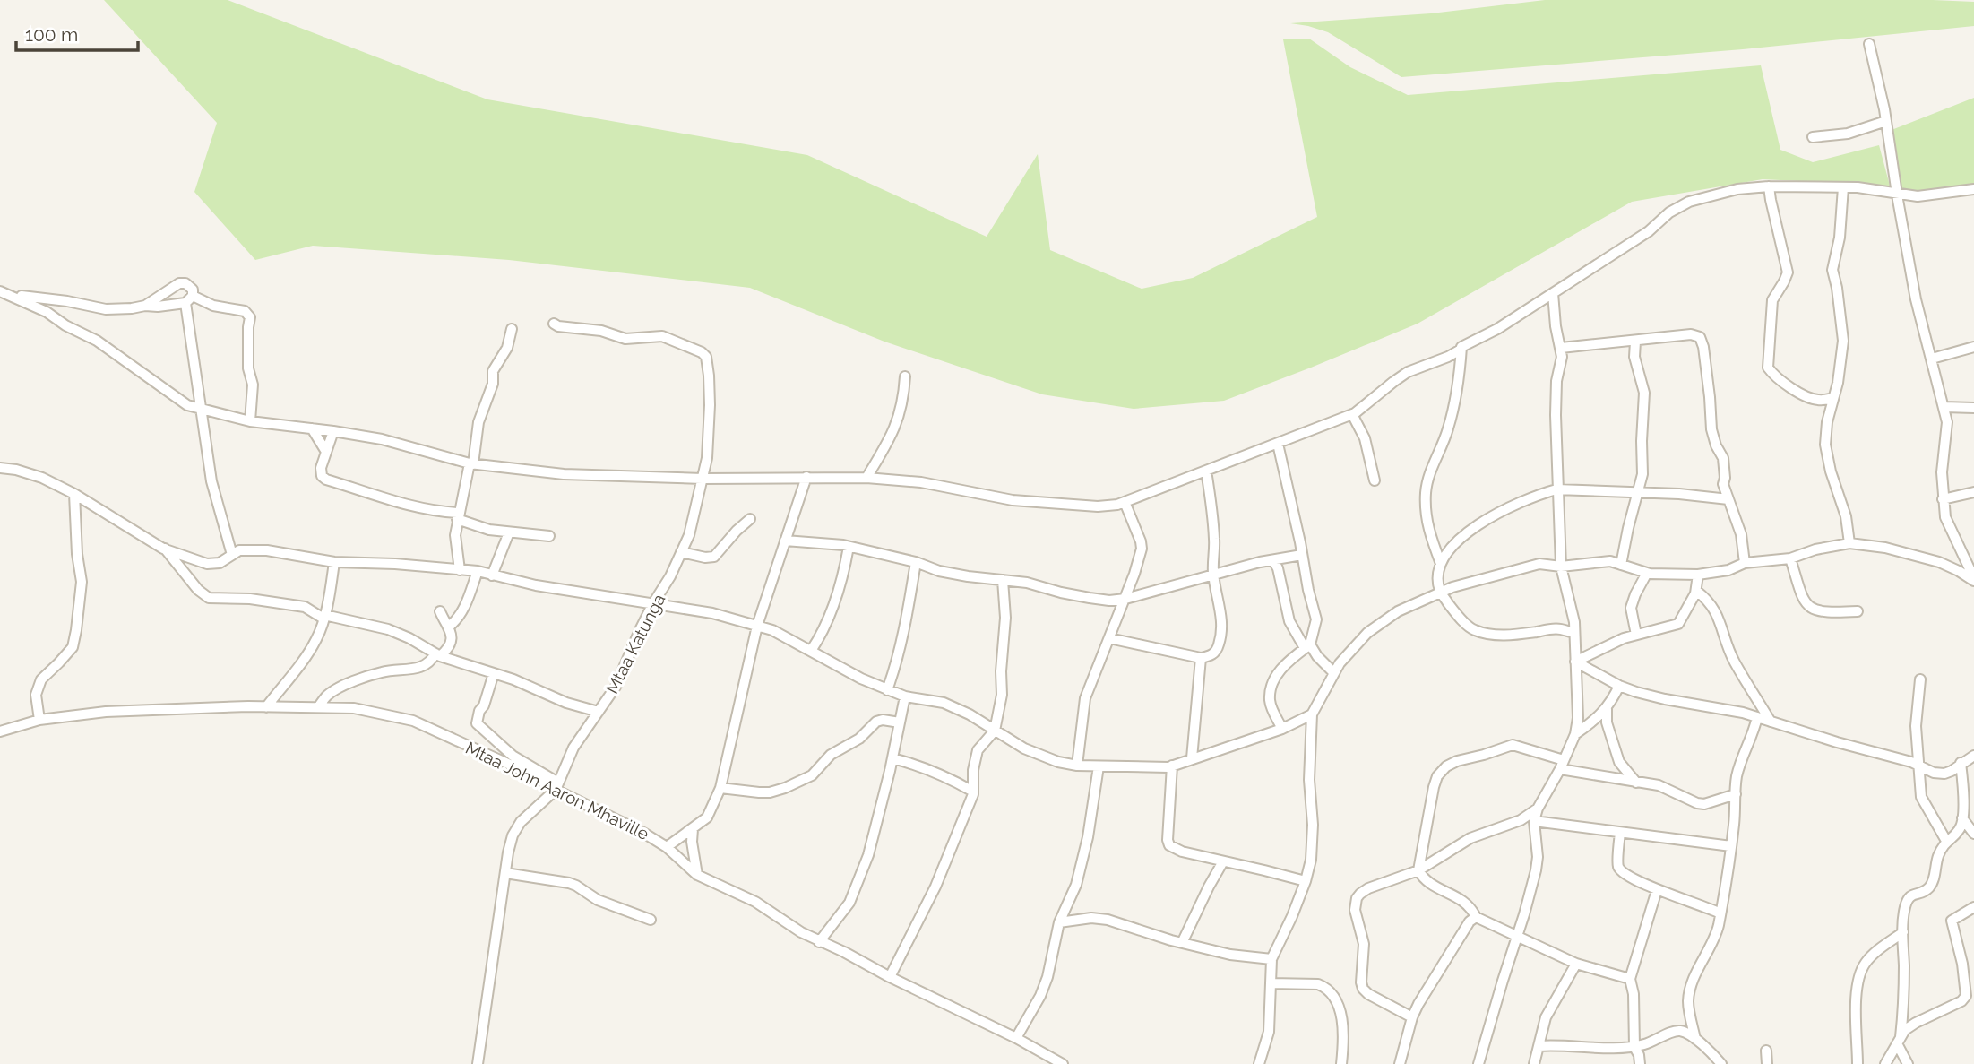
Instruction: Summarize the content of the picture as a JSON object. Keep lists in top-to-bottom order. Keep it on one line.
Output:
{"streets":{"street":["Mtaa Katunga","Mtaa John Aaron Mhaville"]},"crossings":[["Mtaa Katunga","Mtaa John Aaron Mhaville"]],"scale_bar":"100 m"}
